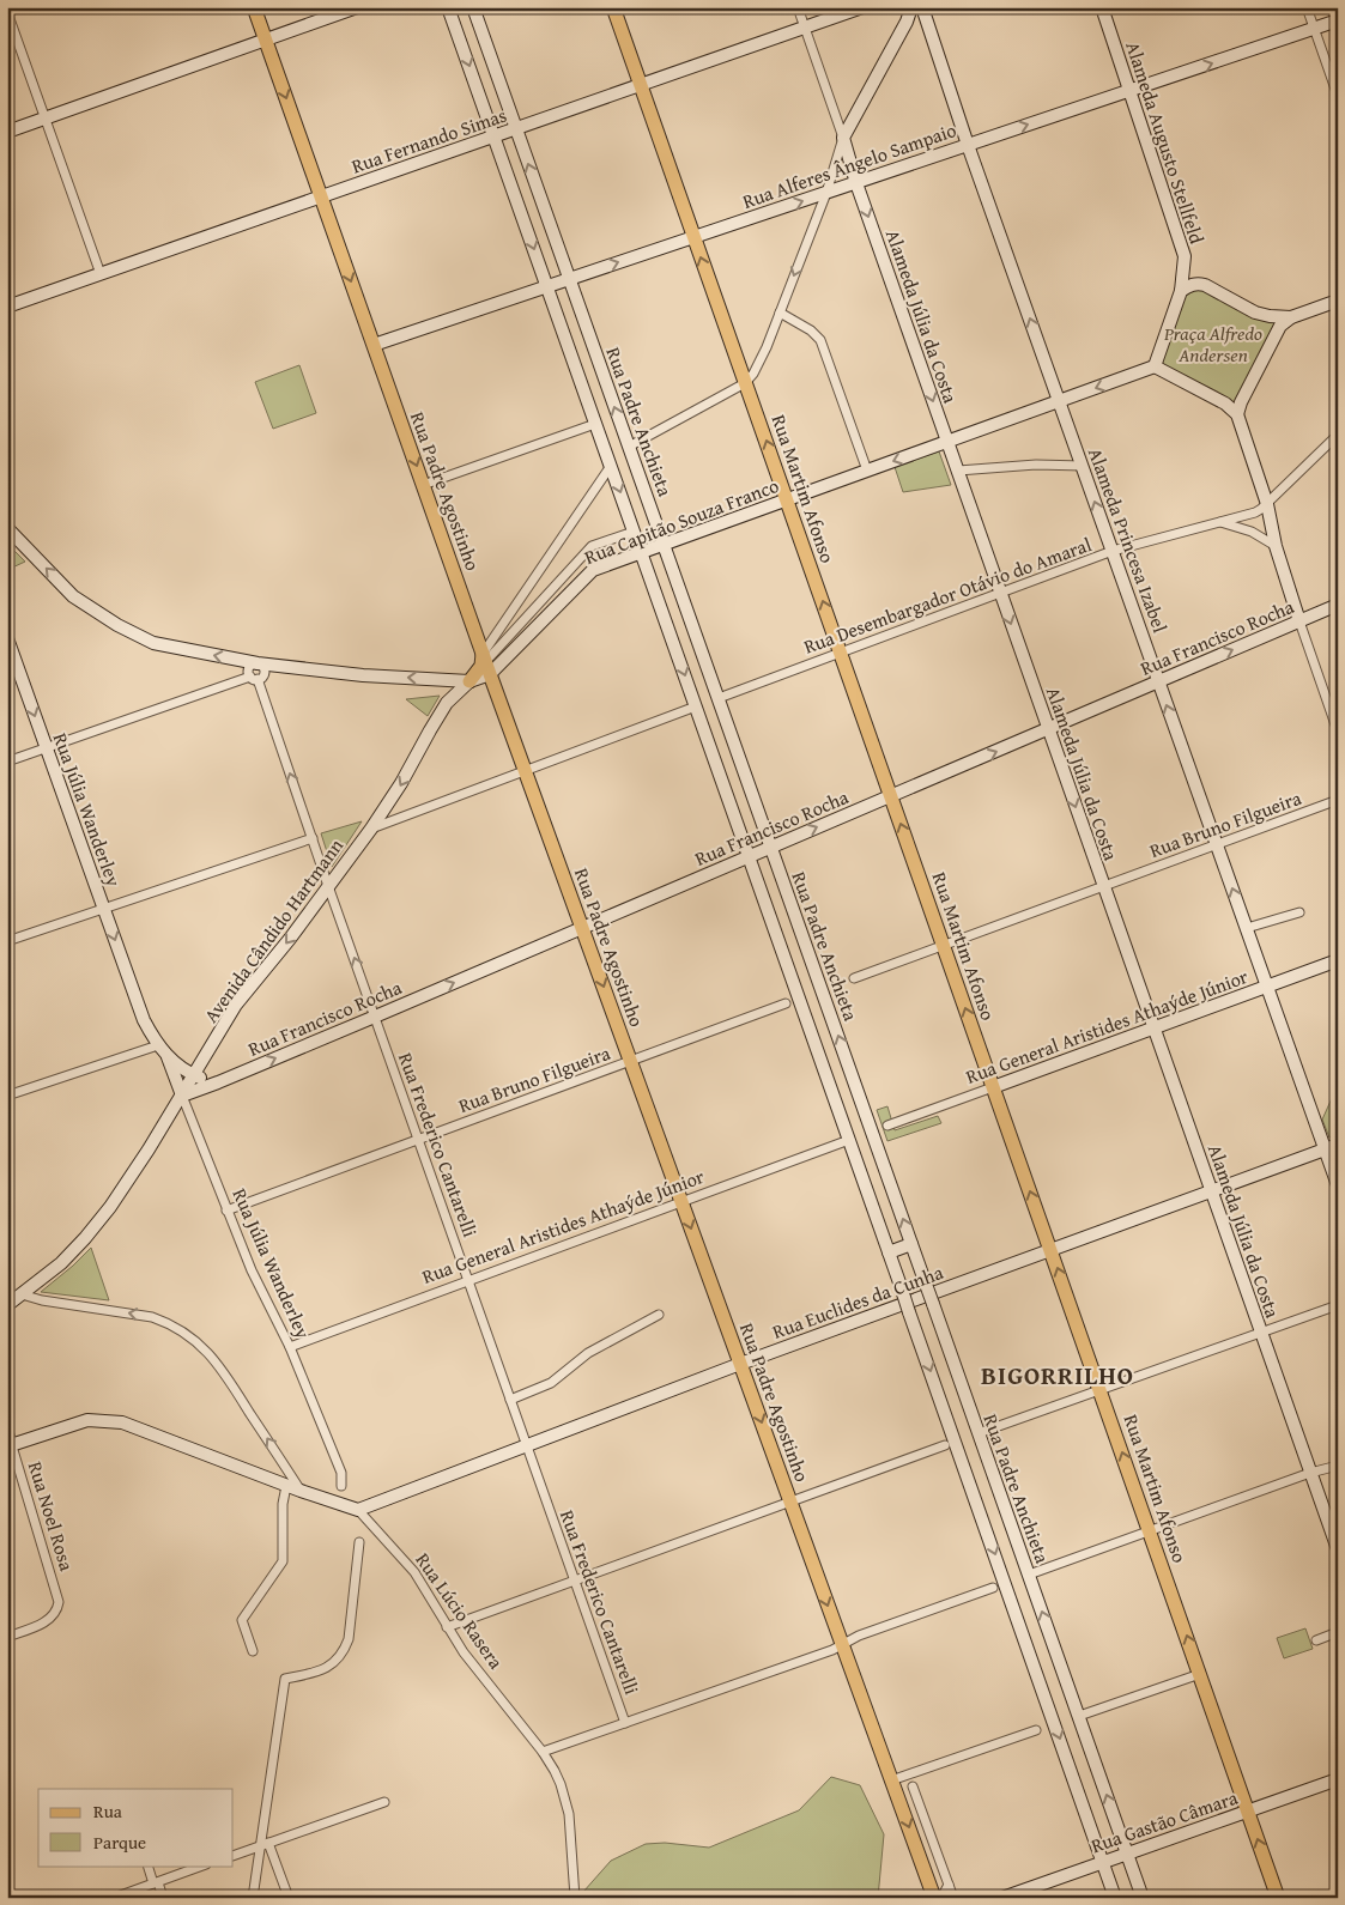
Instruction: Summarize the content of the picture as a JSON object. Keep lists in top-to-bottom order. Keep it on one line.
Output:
{"streets":{"main road":["Rua Martim Afonso","Rua Padre Agostinho"],"street":["Rua Fernando Simas","Alameda Augusto Stellfeld","Rua Alferes Ângelo Sampaio","Alameda Júlia da Costa","Rua Padre Anchieta","Rua Capitão Souza Franco","Alameda Princesa Izabel","Rua Desembargador Otávio do Amaral","Rua Francisco Rocha","Rua Júlia Wanderley","Rua Bruno Filgueira","Avenida Cândido Hartmann","Rua General Aristides Athaýde Júnior","Rua Frederico Cantarelli","Rua Euclides da Cunha","Rua Noel Rosa","Rua Lúcio Rasera","Rua Gastão Câmara"]},"crossings":[["Rua Fernando Simas","Alameda Júlia da Costa"],["Rua Fernando Simas","Rua Padre Anchieta"],["Rua Fernando Simas","Rua Martim Afonso"],["Rua Fernando Simas","Rua Padre Agostinho"],["Alameda Augusto Stellfeld","Rua Alferes Ângelo Sampaio"],["Rua Alferes Ângelo Sampaio","Alameda Júlia da Costa"],["Rua Alferes Ângelo Sampaio","Rua Padre Anchieta"],["Rua Alferes Ângelo Sampaio","Rua Martim Afonso"],["Rua Alferes Ângelo Sampaio","Rua Padre Agostinho"],["Rua Alferes Ângelo Sampaio","Alameda Princesa Izabel"],["Alameda Júlia da Costa","Rua Capitão Souza Franco"],["Alameda Júlia da Costa","Rua Desembargador Otávio do Amaral"],["Alameda Júlia da Costa","Rua Francisco Rocha"],["Alameda Júlia da Costa","Rua Bruno Filgueira"],["Alameda Júlia da Costa","Rua General Aristides Athaýde Júnior"],["Alameda Júlia da Costa","Rua Euclides da Cunha"],["Rua Padre Anchieta","Rua Capitão Souza Franco"],["Rua Padre Anchieta","Rua Desembargador Otávio do Amaral"],["Rua Padre Anchieta","Rua Francisco Rocha"],["Rua Padre Anchieta","Rua Gastão Câmara"],["Rua Martim Afonso","Rua Capitão Souza Franco"],["Rua Martim Afonso","Rua Desembargador Otávio do Amaral"],["Rua Martim Afonso","Rua Francisco Rocha"],["Rua Martim Afonso","Rua Bruno Filgueira"],["Rua Martim Afonso","Rua General Aristides Athaýde Júnior"],["Rua Martim Afonso","Rua Euclides da Cunha"],["Rua Martim Afonso","Rua Gastão Câmara"],["Rua Padre Agostinho","Rua Capitão Souza Franco"],["Rua Padre Agostinho","Rua Francisco Rocha"],["Rua Padre Agostinho","Rua Bruno Filgueira"],["Rua Padre Agostinho","Rua General Aristides Athaýde Júnior"],["Rua Padre Agostinho","Rua Euclides da Cunha"],["Rua Capitão Souza Franco","Alameda Princesa Izabel"],["Alameda Princesa Izabel","Rua Desembargador Otávio do Amaral"],["Alameda Princesa Izabel","Rua Francisco Rocha"],["Alameda Princesa Izabel","Rua Bruno Filgueira"],["Alameda Princesa Izabel","Rua General Aristides Athaýde Júnior"],["Alameda Princesa Izabel","Rua Euclides da Cunha"],["Rua Francisco Rocha","Rua Júlia Wanderley"],["Rua Francisco Rocha","Avenida Cândido Hartmann"],["Rua Francisco Rocha","Rua Frederico Cantarelli"],["Rua Júlia Wanderley","Rua Bruno Filgueira"],["Rua Júlia Wanderley","Avenida Cândido Hartmann"],["Rua Júlia Wanderley","Rua General Aristides Athaýde Júnior"],["Rua Bruno Filgueira","Rua Frederico Cantarelli"],["Avenida Cândido Hartmann","Rua Frederico Cantarelli"],["Rua General Aristides Athaýde Júnior","Rua Frederico Cantarelli"],["Rua Frederico Cantarelli","Rua Euclides da Cunha"],["Rua Euclides da Cunha","Rua Lúcio Rasera"],["Rua Noel Rosa","Rua Lúcio Rasera"]],"one_way":["Rua Alferes Ângelo Sampaio","Alameda Júlia da Costa","Rua Martim Afonso","Rua Padre Agostinho","Alameda Princesa Izabel","Rua Francisco Rocha","Avenida Cândido Hartmann"],"districts":["BIGORRILHO"],"parks":["Praça Alfredo Andersen"],"legend":["Rua","Parque"]}
